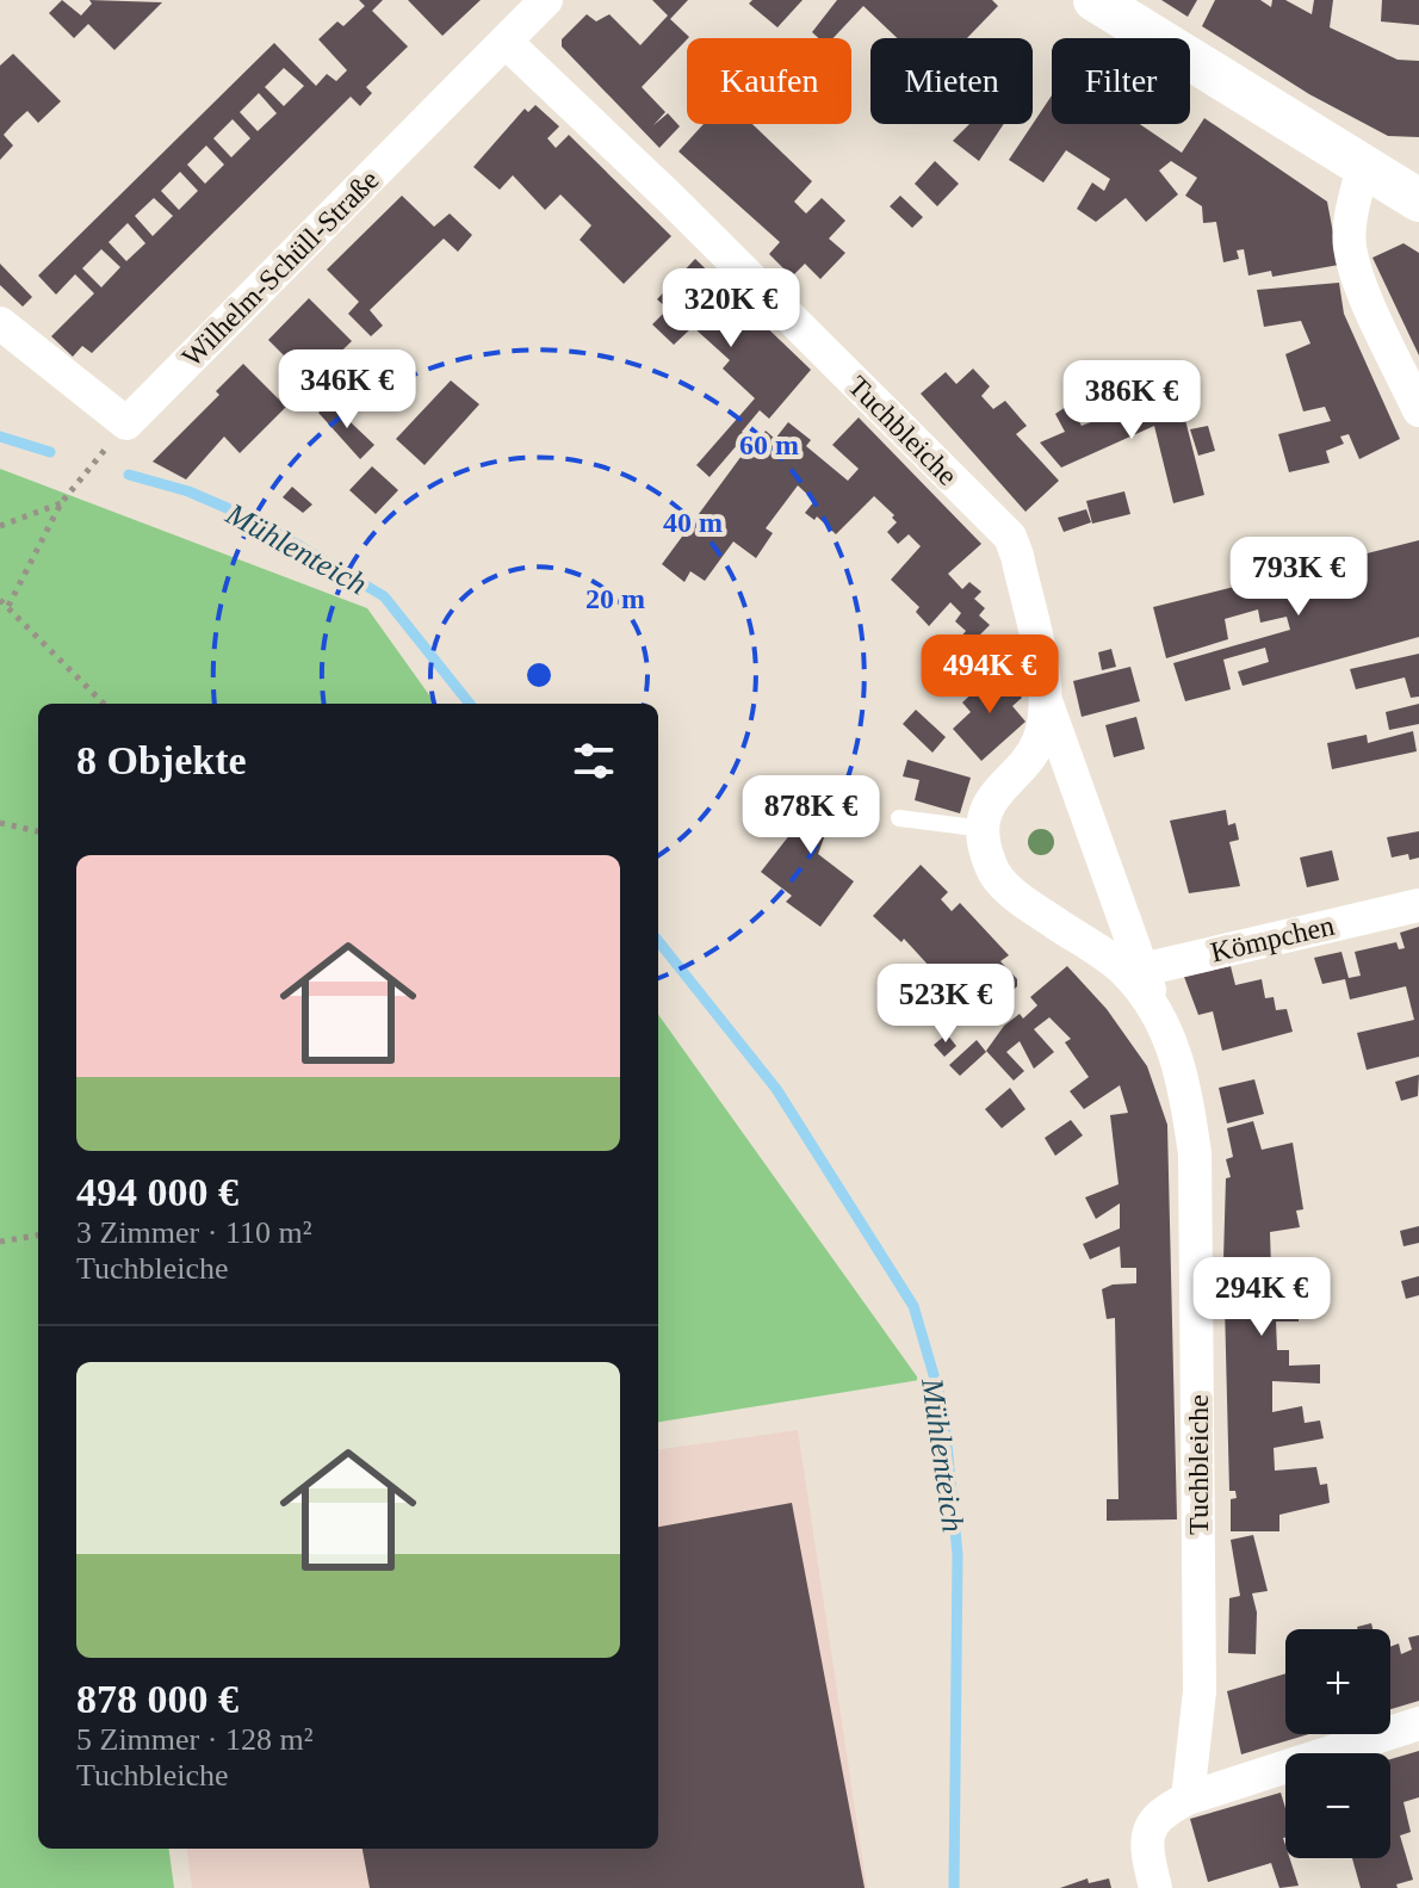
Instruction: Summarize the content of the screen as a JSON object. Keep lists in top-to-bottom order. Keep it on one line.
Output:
{"streets":{"street":["Wilhelm-Schüll-Straße","Tuchbleiche","Kömpchen"]},"crossings":[["Wilhelm-Schüll-Straße","Tuchbleiche"],["Tuchbleiche","Kömpchen"]],"water":["Mühlenteich"],"page":{"chip":["Kaufen","Mieten","Filter"],"price":["320K €","346K €","386K €","793K €","494K €","878K €","523K €","294K €"],"heading":"8 Objekte","list":[{"name":"494 000 €","note":"3 Zimmer · 110 m² · Tuchbleiche"},{"name":"878 000 €","note":"5 Zimmer · 128 m² · Tuchbleiche"}],"map_buttons":["+","−"]},"rings":["60 m","40 m","20 m"]}
